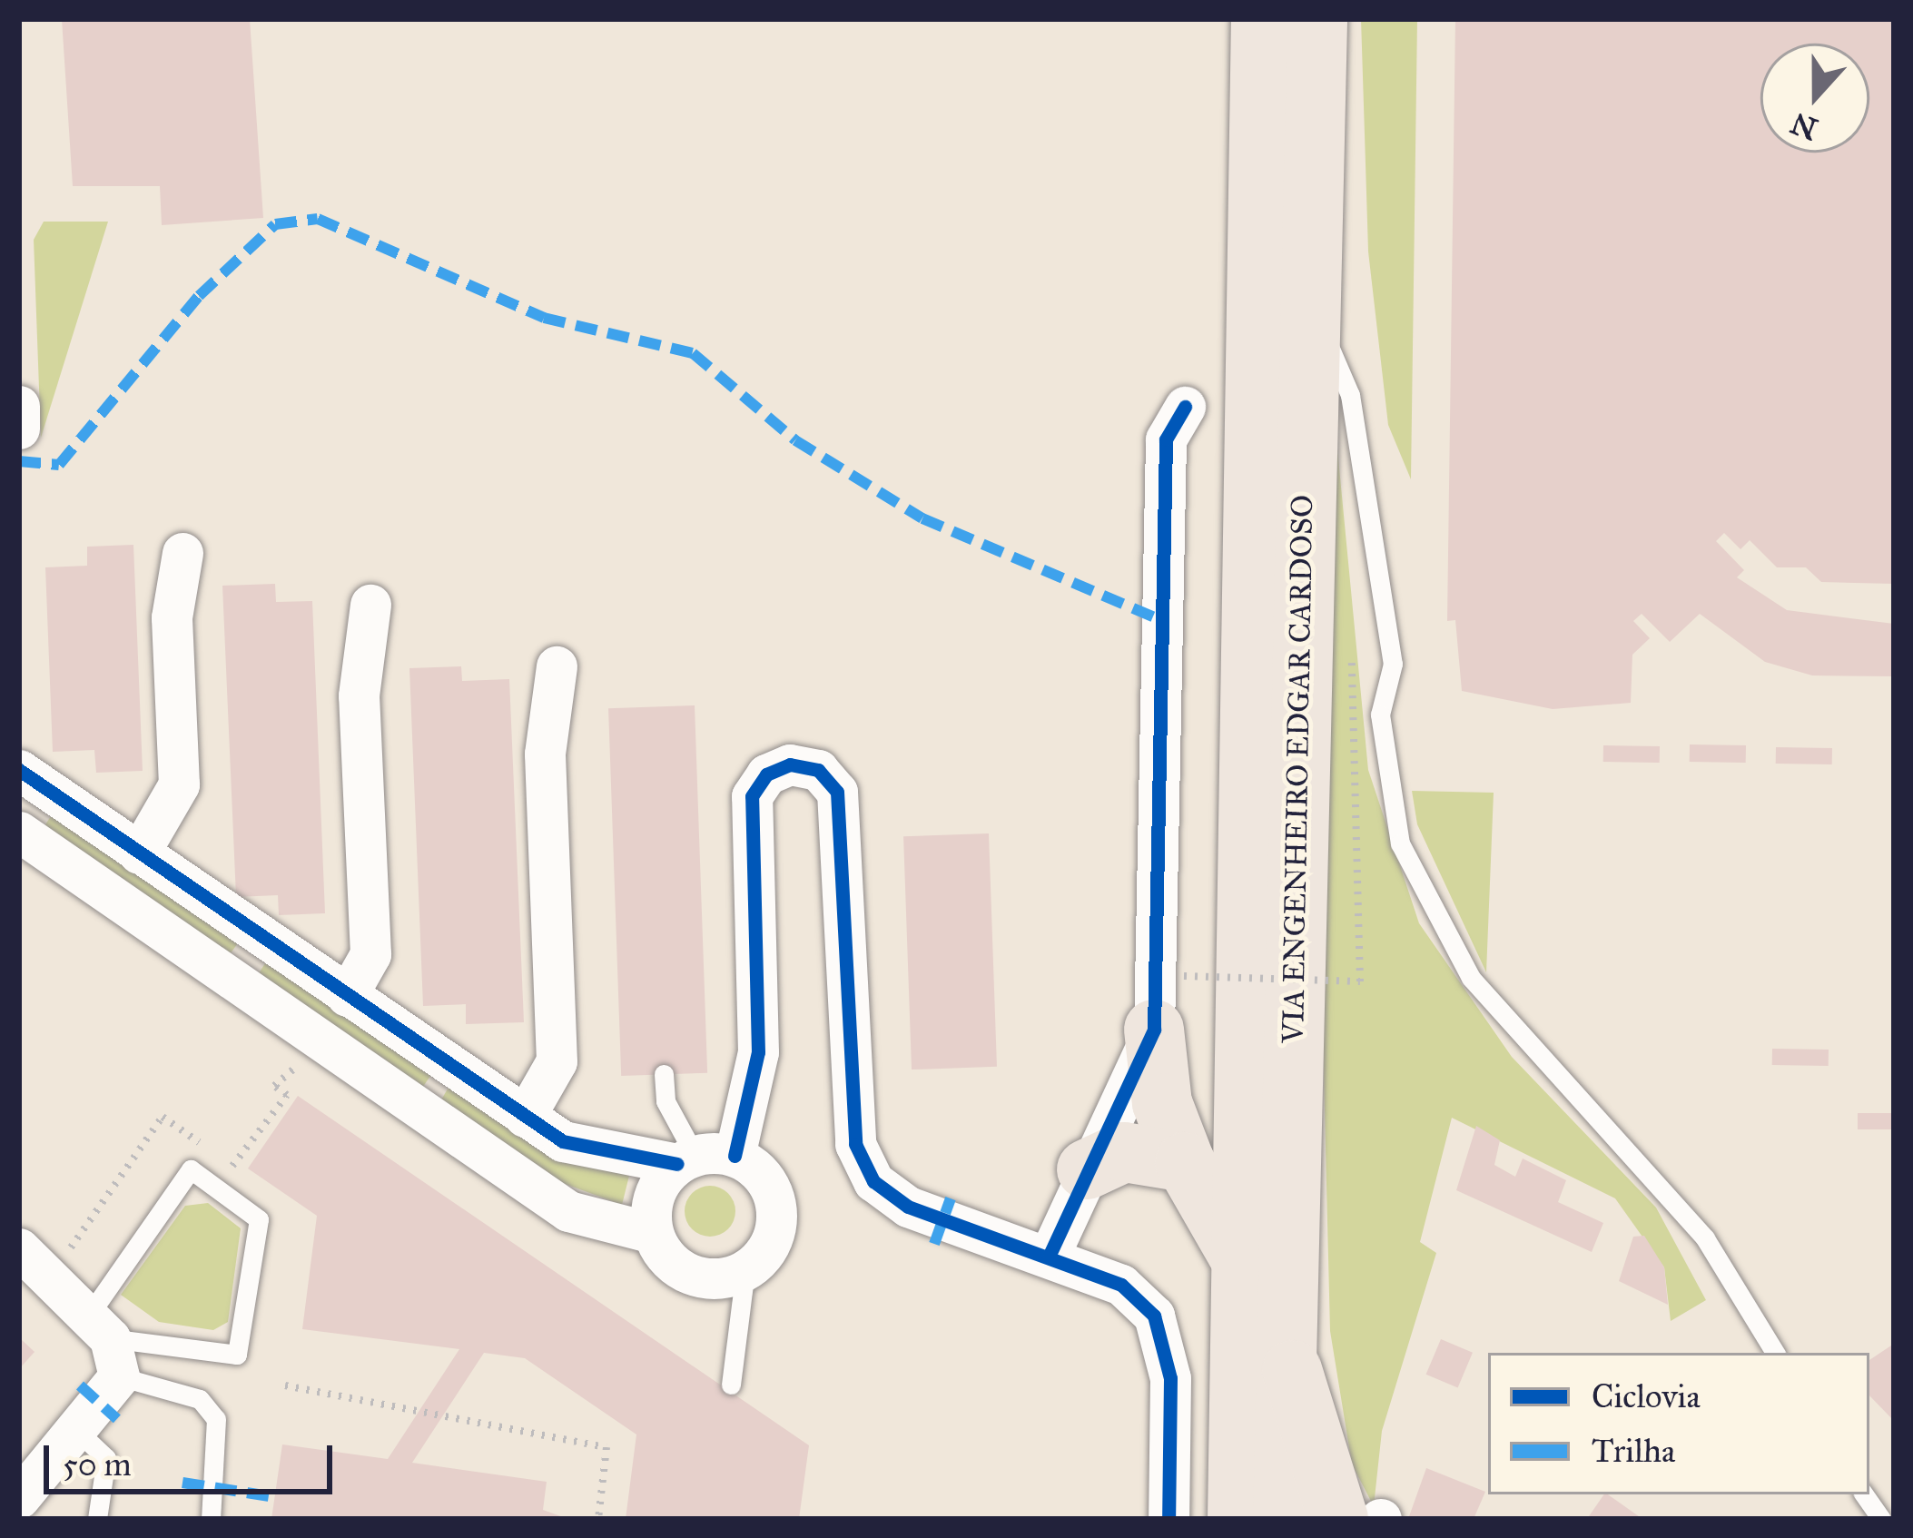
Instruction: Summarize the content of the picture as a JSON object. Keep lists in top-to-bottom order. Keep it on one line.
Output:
{"streets":{"main road":["VIA ENGENHEIRO EDGAR CARDOSO"]},"legend":["Ciclovia","Trilha"],"scale_bar":"50 m","north":"bottom"}
